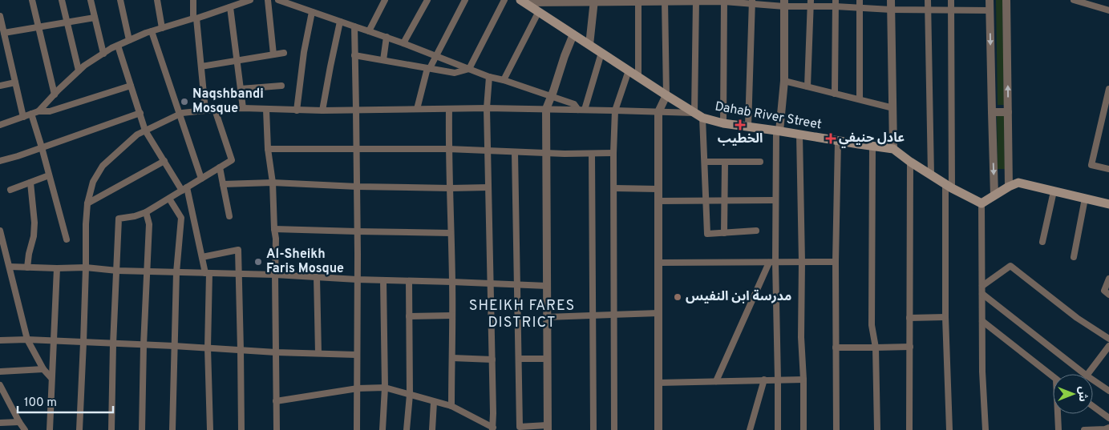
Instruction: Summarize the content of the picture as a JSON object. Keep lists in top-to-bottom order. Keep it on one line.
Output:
{"streets":{"main road":["Dahab River Street"]},"districts":["SHEIKH FARES DISTRICT"],"places":{"other":["Naqshbandi Mosque","Al-Sheikh Faris Mosque","مدرسة ابن النفيس"],"health":["الخطيب","عادل حنيفي"]},"scale_bar":"100 m","north":"right"}
